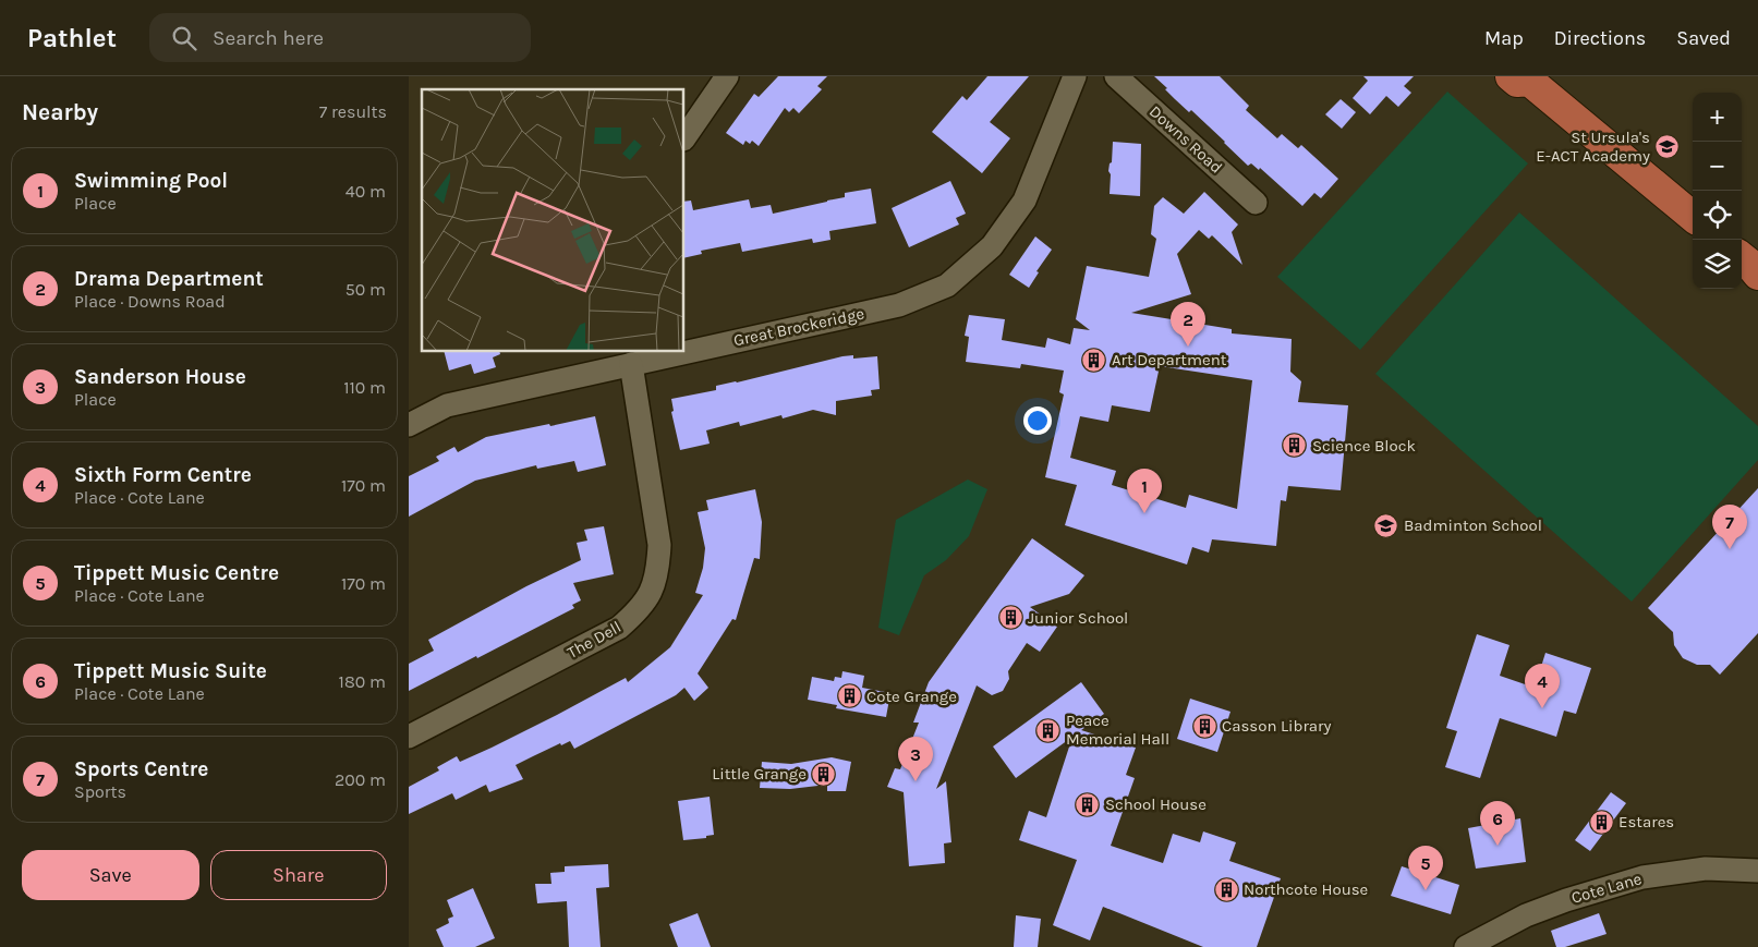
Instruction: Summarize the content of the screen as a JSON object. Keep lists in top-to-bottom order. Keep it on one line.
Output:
{"streets":{"street":["Downs Road","Great Brockeridge","The Dell","Cote Lane"]},"crossings":[["Great Brockeridge","The Dell"]],"places":{"school or university":["St Ursula's E-ACT Academy","Badminton School"],"building":["Art Department","Science Block","Junior School","Cote Grange","Casson Library","Peace Memorial Hall","Little Grange","School House","Estares","Northcote House"]},"page":{"header":"Pathlet","search":"Search here","nav":["Map","Directions","Saved"],"heading":["Nearby","7 results"],"map_buttons":["+","−"],"list":[{"mark":"1","name":"Swimming Pool","note":"Place","value":"40 m"},{"mark":"2","name":"Drama Department","note":"Place · Downs Road","value":"50 m"},{"mark":"3","name":"Sanderson House","note":"Place","value":"110 m"},{"mark":"4","name":"Sixth Form Centre","note":"Place · Cote Lane","value":"170 m"},{"mark":"5","name":"Tippett Music Centre","note":"Place · Cote Lane","value":"170 m"},{"mark":"6","name":"Tippett Music Suite","note":"Place · Cote Lane","value":"180 m"},{"mark":"7","name":"Sports Centre","note":"Sports","value":"200 m"}],"pins":["2","1","7","4","3","6","5"],"buttons":["Save","Share"]}}
